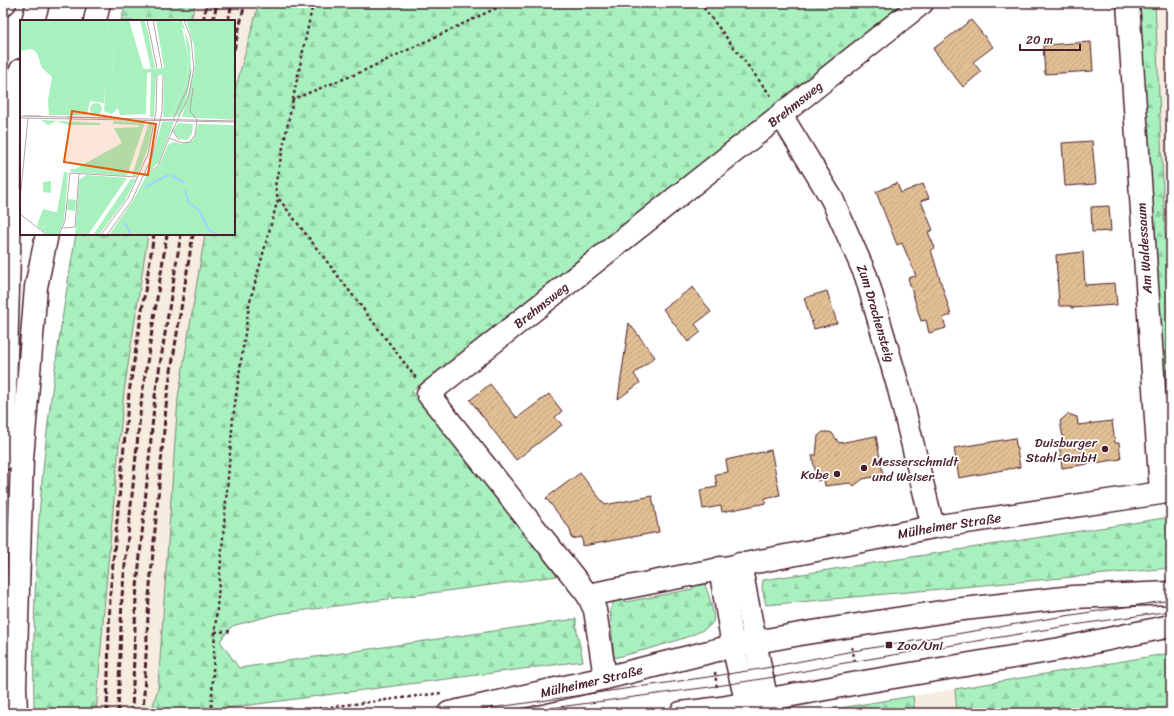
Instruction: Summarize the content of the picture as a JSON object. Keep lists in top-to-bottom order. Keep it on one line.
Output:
{"streets":{"main road":["Brehmsweg","Am Waldessaum","Zum Drachensteig","Mülheimer Straße"]},"crossings":[["Brehmsweg","Zum Drachensteig"],["Am Waldessaum","Mülheimer Straße"],["Zum Drachensteig","Mülheimer Straße"]],"places":{"other":["Duisburger Stahl-GmbH","Messerschmidt und Weiser","Kobe"],"transit":["Zoo/Uni"]},"scale_bar":"20 m"}
